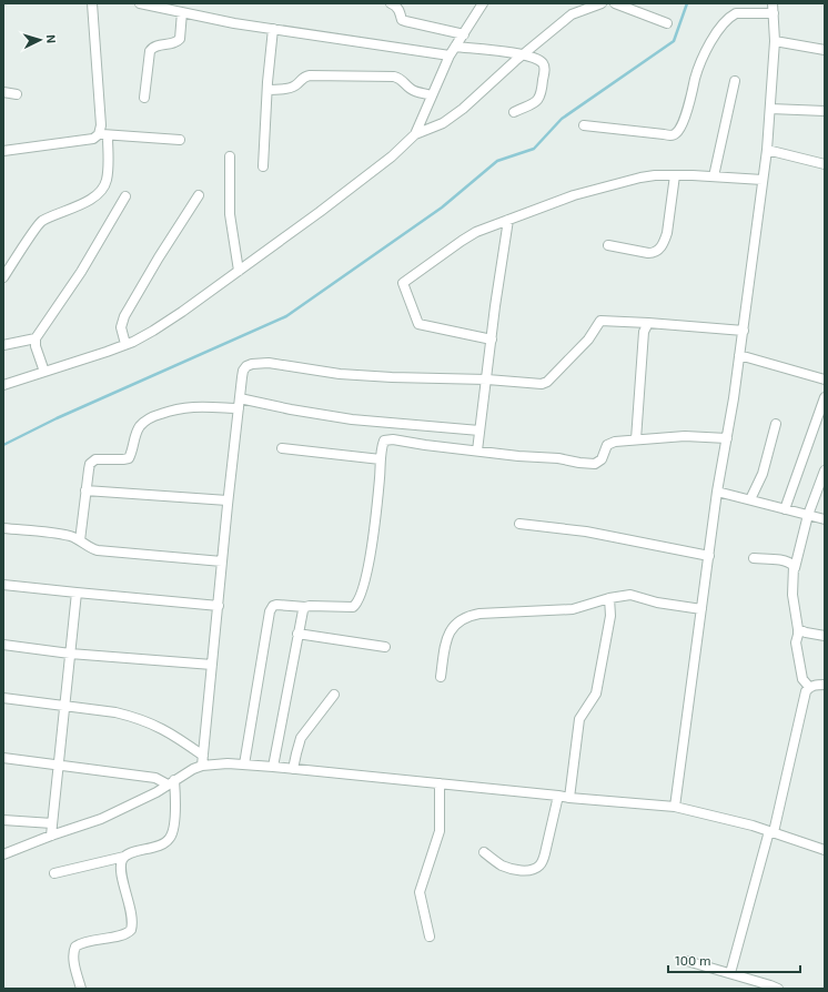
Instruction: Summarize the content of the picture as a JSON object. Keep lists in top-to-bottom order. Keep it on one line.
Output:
{"scale_bar":"100 m","north":"right"}
